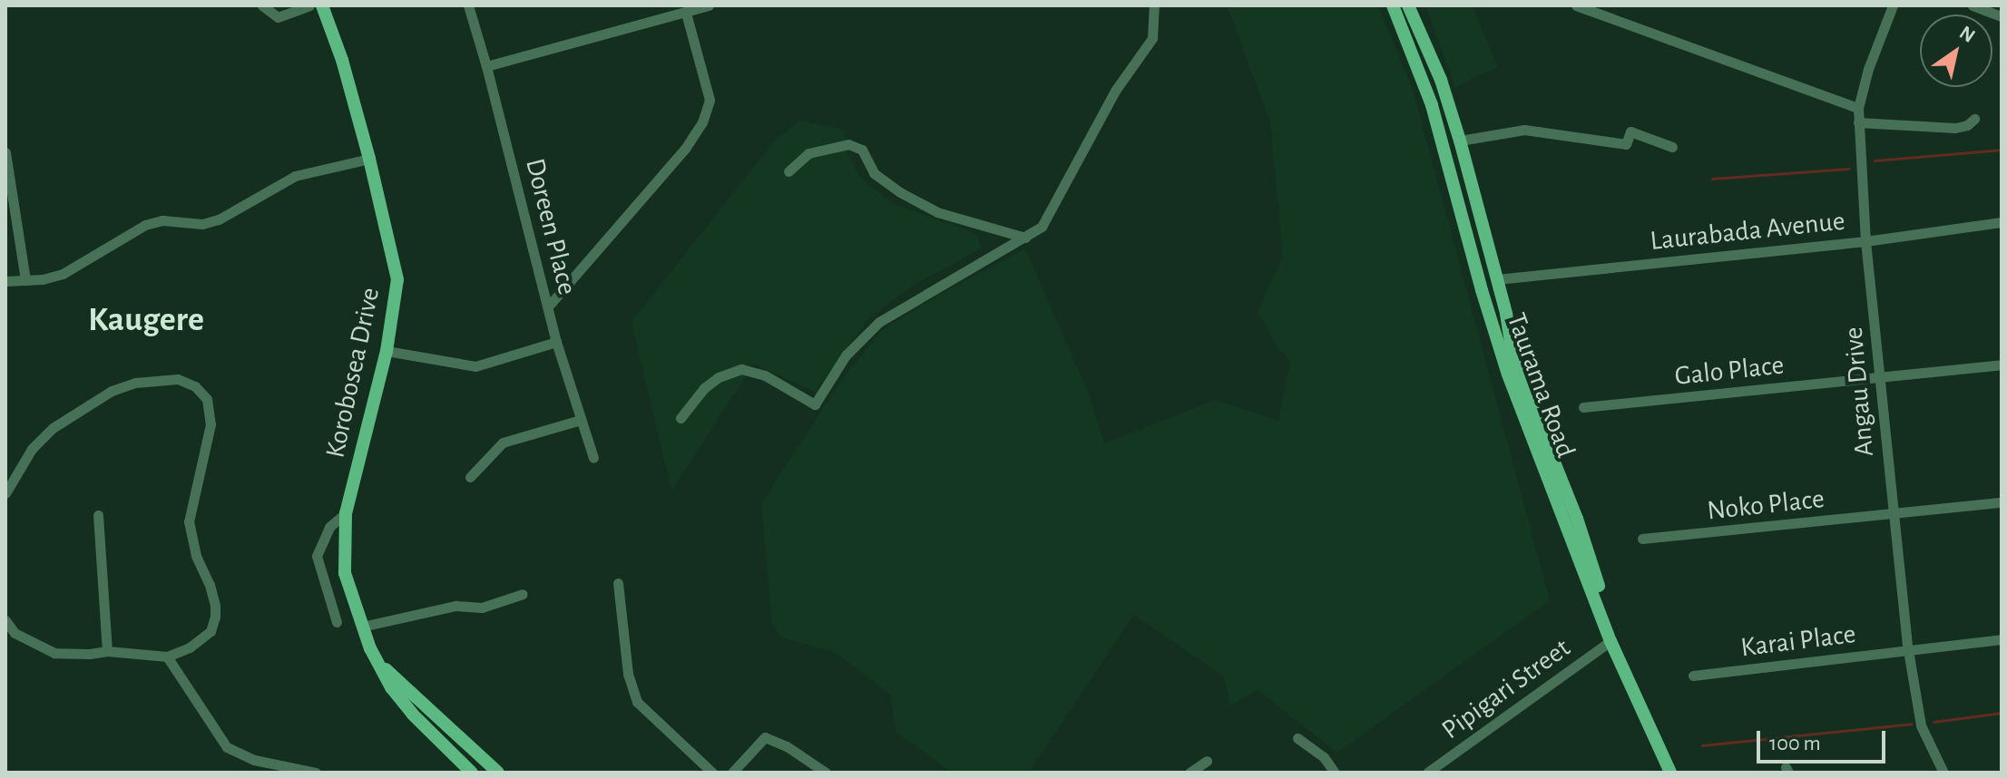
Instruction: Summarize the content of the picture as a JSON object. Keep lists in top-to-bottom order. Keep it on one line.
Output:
{"streets":{"main road":["Korobosea Drive","Taurama Road"],"street":["Doreen Place","Laurabada Avenue","Galo Place","Angau Drive","Noko Place","Karai Place","Pipigari Street"]},"crossings":[["Laurabada Avenue","Taurama Road"],["Laurabada Avenue","Angau Drive"],["Galo Place","Angau Drive"],["Taurama Road","Pipigari Street"],["Angau Drive","Noko Place"],["Angau Drive","Karai Place"]],"districts":["Kaugere"],"scale_bar":"100 m","north":"top right"}
